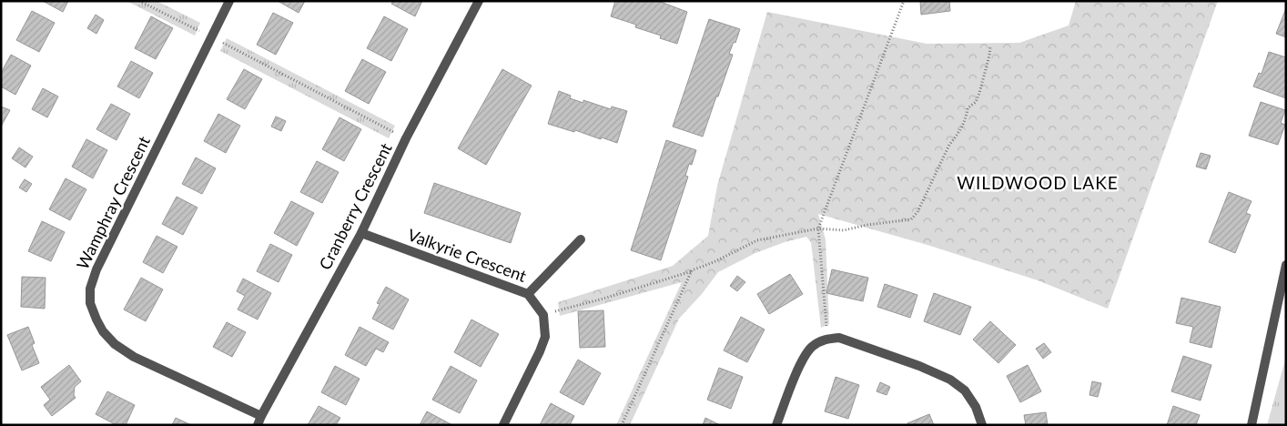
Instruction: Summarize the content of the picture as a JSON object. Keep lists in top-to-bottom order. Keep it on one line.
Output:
{"streets":{"street":["Wamphray Crescent","Cranberry Crescent","Valkyrie Crescent"]},"crossings":[["Wamphray Crescent","Cranberry Crescent"],["Cranberry Crescent","Valkyrie Crescent"]],"districts":["WILDWOOD LAKE"]}
